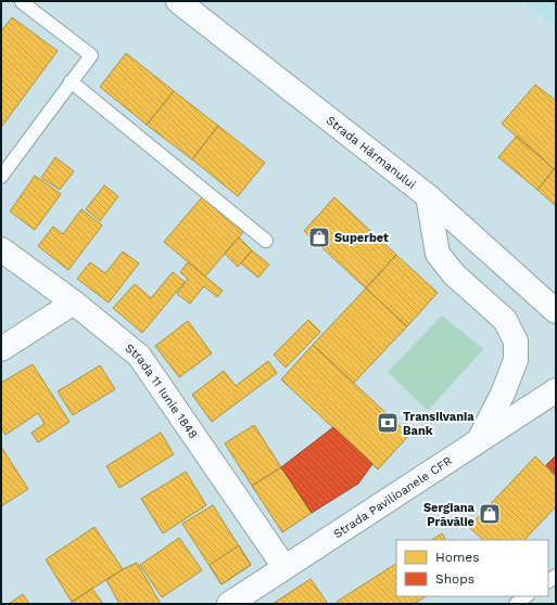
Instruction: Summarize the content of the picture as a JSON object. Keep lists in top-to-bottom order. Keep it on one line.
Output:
{"streets":{"street":["Strada Hărmanului","Strada 11 Iunie 1848","Strada Pavilioanele CFR"]},"crossings":[["Strada 11 Iunie 1848","Strada Pavilioanele CFR"]],"places":{"shop":["Superbet","Sergiana Prăvălie"],"bank":["Transilvania Bank"]},"legend":["Homes","Shops"]}
